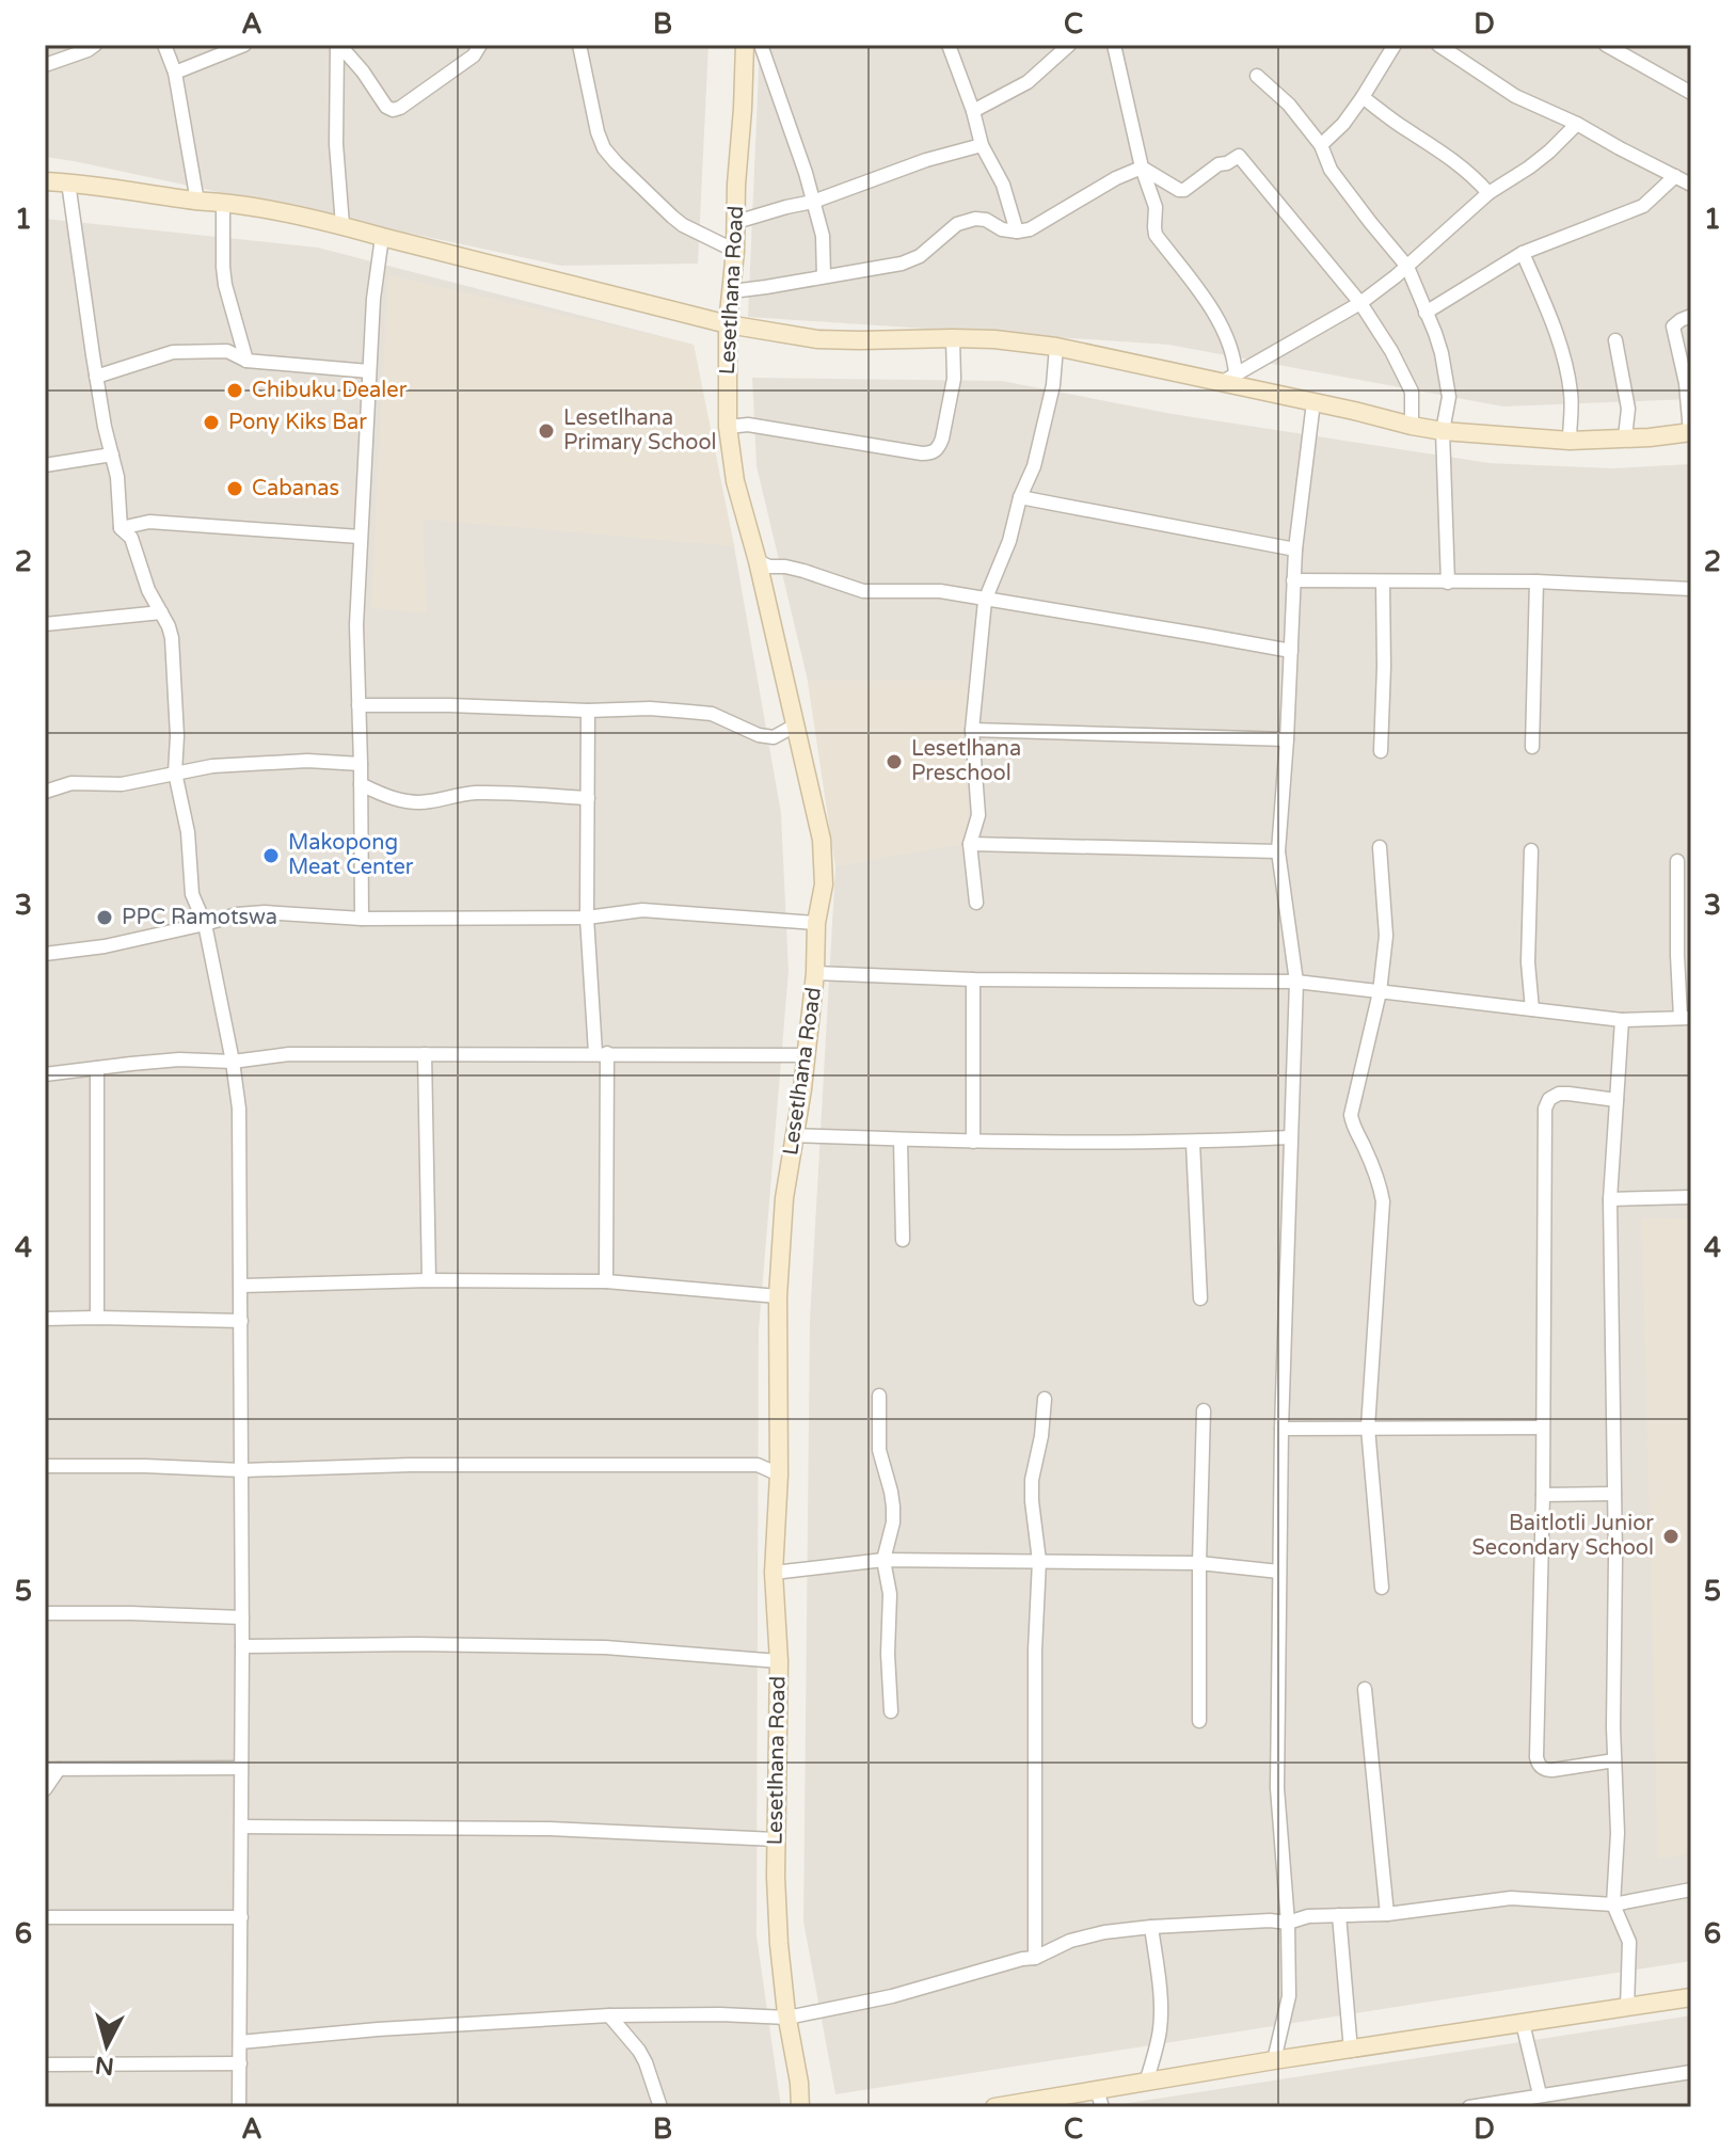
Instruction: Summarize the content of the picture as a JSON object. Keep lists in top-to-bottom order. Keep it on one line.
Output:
{"streets":{"street":["Lesetlhana Road"]},"places":["Chibuku Dealer","Pony Kiks Bar","Lesetlhana Primary School","Cabanas","Lesetlhana Preschool","Makopong Meat Center","PPC Ramotswa","Baitlotli Junior Secondary School"],"north":"bottom","grid":{"columns":["A","B","C","D"],"rows":["1","2","3","4","5","6"]}}
